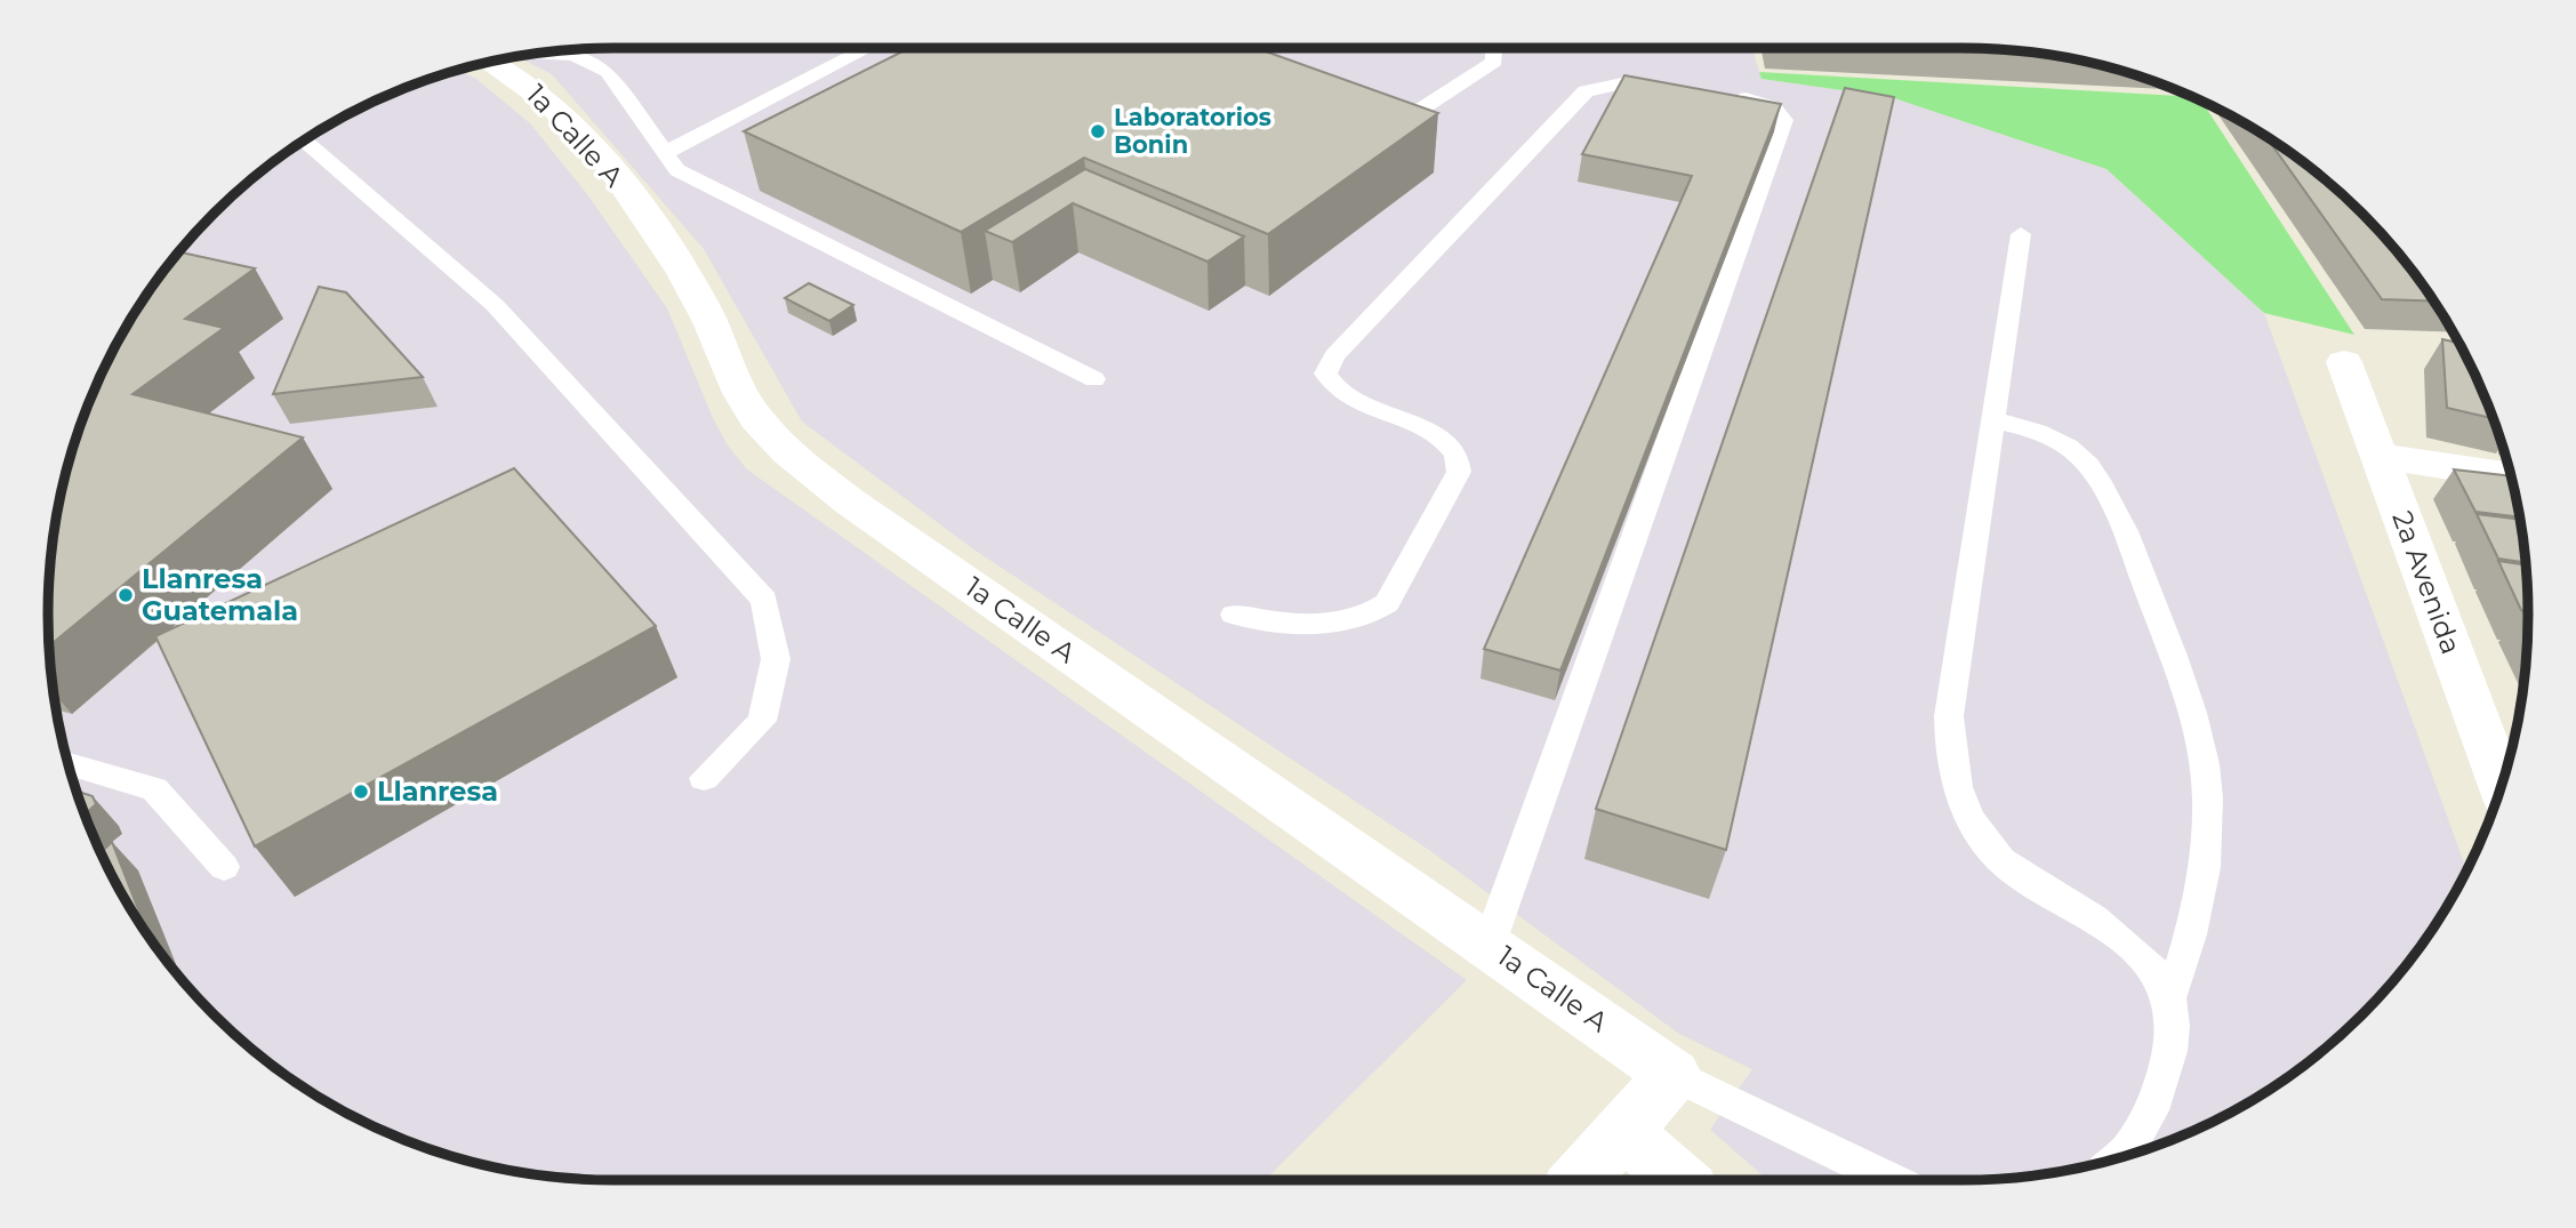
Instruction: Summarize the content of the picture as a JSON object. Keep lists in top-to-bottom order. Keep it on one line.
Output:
{"streets":{"street":["1a Calle A","2a Avenida"]},"places":["Laboratorios Bonin","Llanresa Guatemala","Llanresa"]}
